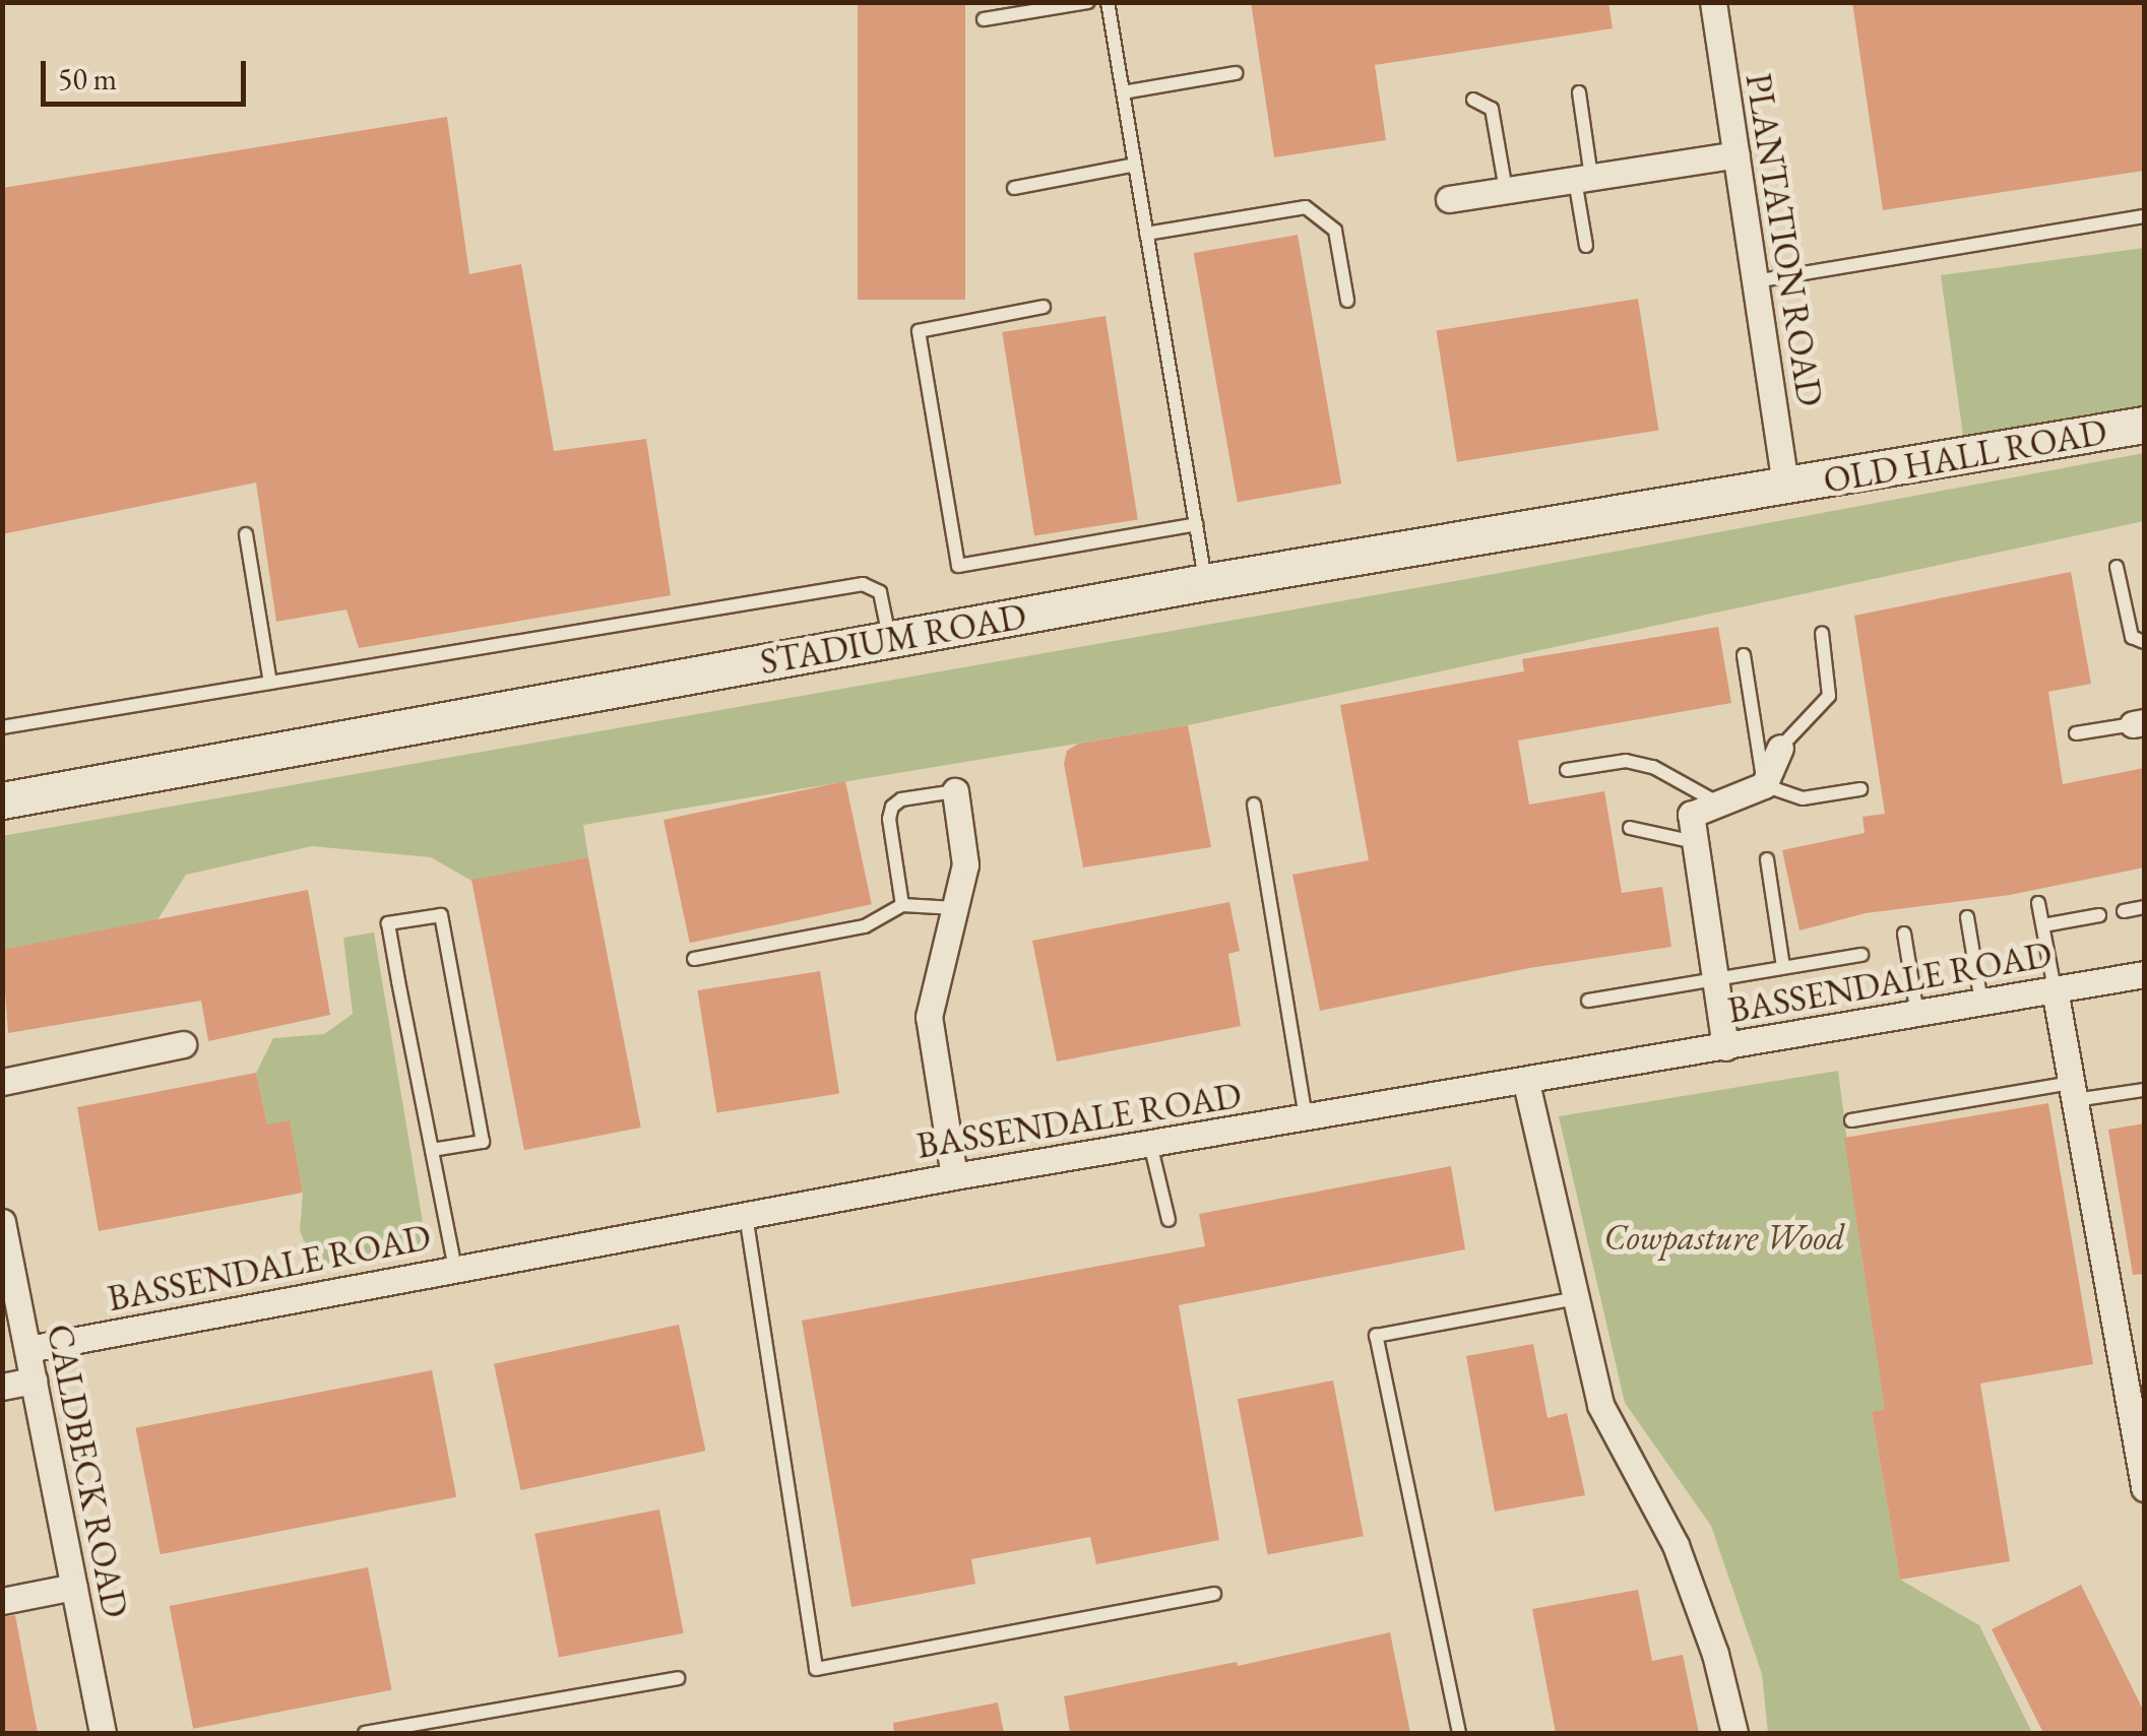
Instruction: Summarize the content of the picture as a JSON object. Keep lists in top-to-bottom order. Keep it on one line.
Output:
{"streets":{"street":["PLANTATION ROAD","OLD HALL ROAD","STADIUM ROAD","BASSENDALE ROAD","CALDBECK ROAD"]},"crossings":[["PLANTATION ROAD","OLD HALL ROAD"],["PLANTATION ROAD","STADIUM ROAD"],["OLD HALL ROAD","STADIUM ROAD"],["BASSENDALE ROAD","CALDBECK ROAD"]],"parks":["Cowpasture Wood"],"scale_bar":"50 m"}
